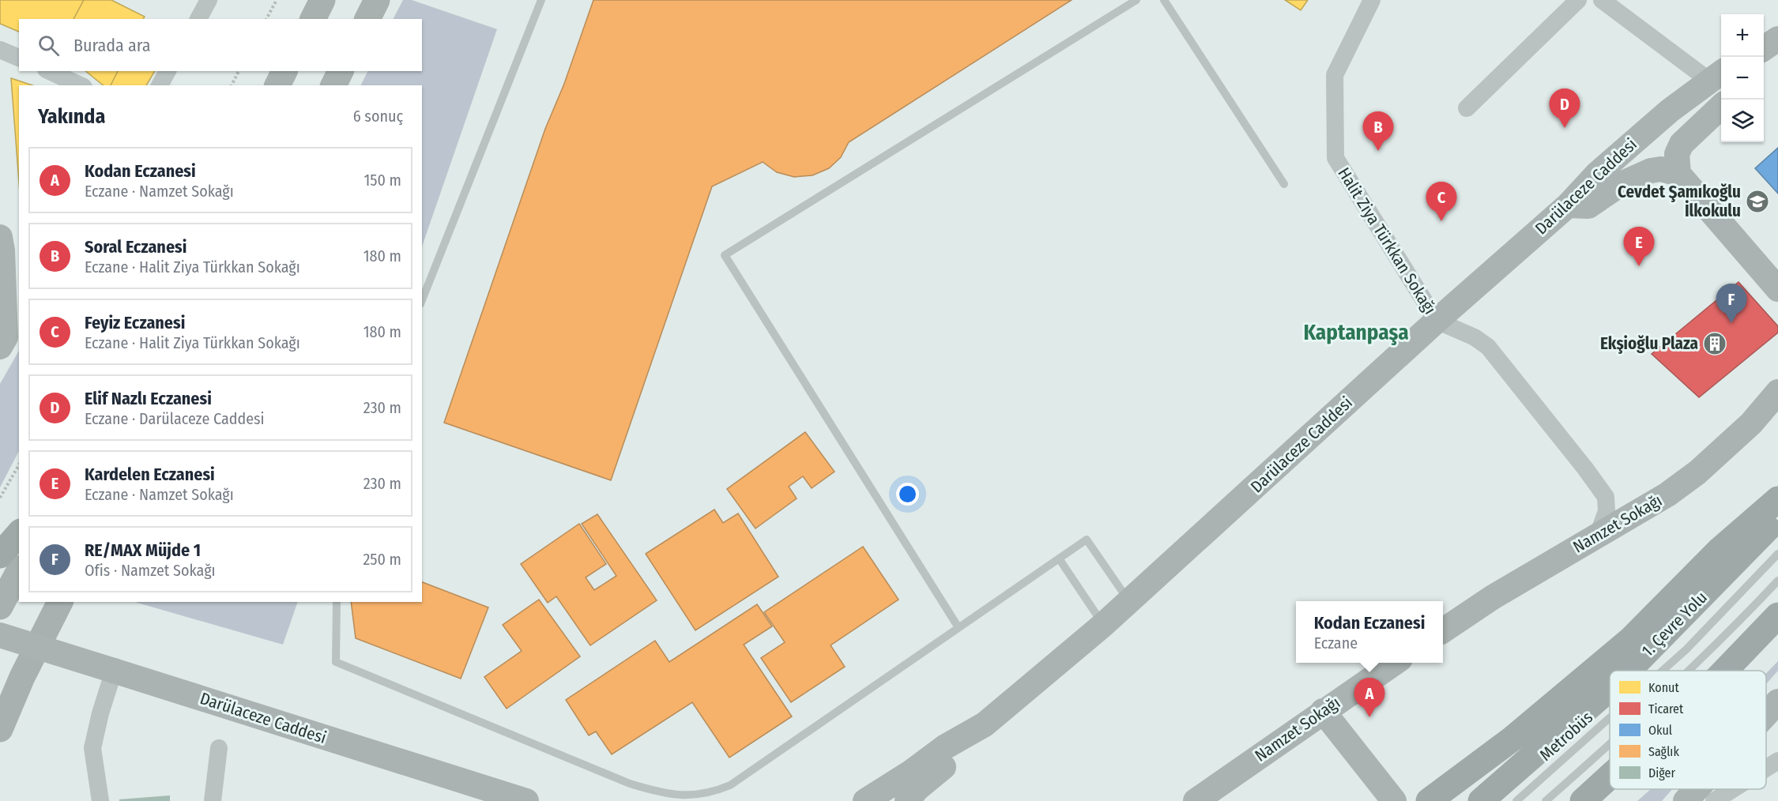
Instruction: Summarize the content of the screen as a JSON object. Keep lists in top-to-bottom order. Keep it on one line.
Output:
{"streets":{"highway":["1. Çevre Yolu"],"main road":["Darülaceze Caddesi","Namzet Sokağı"],"street":["Halit Ziya Türkkan Sokağı"],"lane":["Metrobüs"]},"crossings":[["Darülaceze Caddesi","Halit Ziya Türkkan Sokağı"]],"districts":["Kaptanpaşa"],"places":{"school or university":["Cevdet Şamıkoğlu İlkokulu"],"building":["Ekşioğlu Plaza"]},"legend":["Konut","Ticaret","Okul","Sağlık","Diğer"],"page":{"map_buttons":["+","−"],"search":"Burada ara","heading":["Yakında","6 sonuç"],"pins":["D","B","C","E","F","A"],"list":[{"mark":"A","name":"Kodan Eczanesi","note":"Eczane · Namzet Sokağı","value":"150 m"},{"mark":"B","name":"Soral Eczanesi","note":"Eczane · Halit Ziya Türkkan Sokağı","value":"180 m"},{"mark":"C","name":"Feyiz Eczanesi","note":"Eczane · Halit Ziya Türkkan Sokağı","value":"180 m"},{"mark":"D","name":"Elif Nazlı Eczanesi","note":"Eczane · Darülaceze Caddesi","value":"230 m"},{"mark":"E","name":"Kardelen Eczanesi","note":"Eczane · Namzet Sokağı","value":"230 m"},{"mark":"F","name":"RE/MAX Müjde 1","note":"Ofis · Namzet Sokağı","value":"250 m"}],"popup":["Kodan Eczanesi","Eczane"]}}
